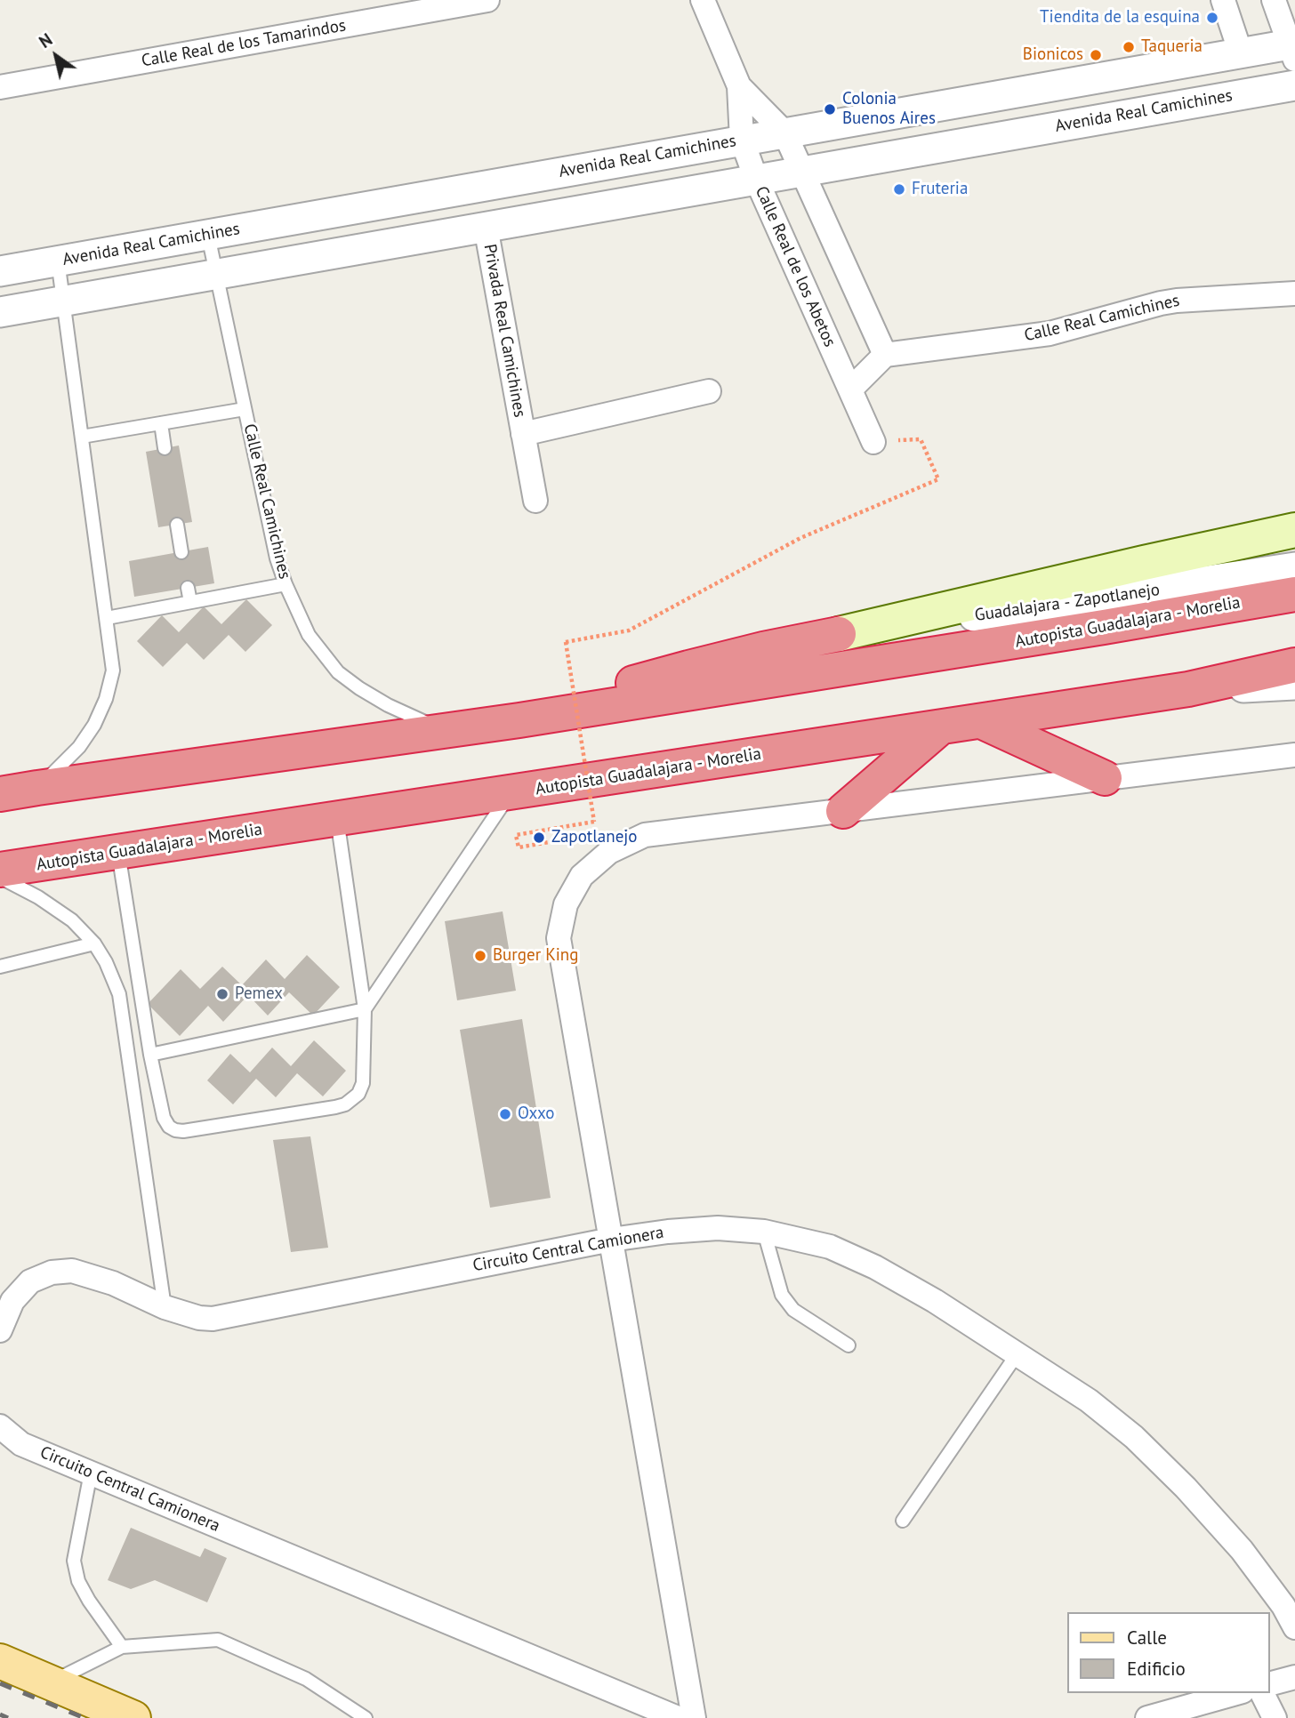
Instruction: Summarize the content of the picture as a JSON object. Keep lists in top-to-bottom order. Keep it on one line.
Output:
{"streets":{"highway":["Autopista Guadalajara - Morelia"],"street":["Calle Real de los Tamarindos","Avenida Real Camichines","Calle Real de los Abetos","Calle Real Camichines","Privada Real Camichines","Guadalajara - Zapotlanejo","Circuito Central Camionera"]},"crossings":[["Avenida Real Camichines","Calle Real de los Abetos"],["Avenida Real Camichines","Calle Real Camichines"],["Avenida Real Camichines","Privada Real Camichines"],["Calle Real de los Abetos","Calle Real Camichines"],["Calle Real Camichines","Autopista Guadalajara - Morelia"]],"places":["Tiendita de la esquina","Taqueria","Bionicos","Colonia Buenos Aires","Fruteria","Zapotlanejo","Burger King","Pemex","Oxxo"],"legend":["Calle","Edificio"],"north":"top left"}
